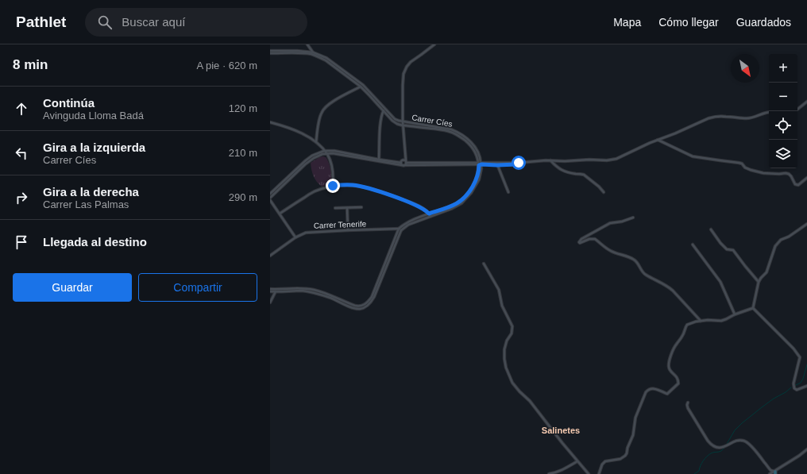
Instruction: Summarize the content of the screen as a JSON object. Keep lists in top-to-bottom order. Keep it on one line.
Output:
{"streets":{"street":["Carrer Cíes","Carrer Tenerife"]},"districts":["Salinetes"],"north":"bottom right","page":{"header":"Pathlet","search":"Buscar aquí","nav":["Mapa","Cómo llegar","Guardados"],"heading":["8 min","A pie · 620 m"],"map_buttons":["+","−"],"list":[["Continúa","Avinguda Lloma Badá","120 m"],["Gira a la izquierda","Carrer Cíes","210 m"],["Gira a la derecha","Carrer Las Palmas","290 m"],"Llegada al destino"],"buttons":["Guardar","Compartir"]}}
